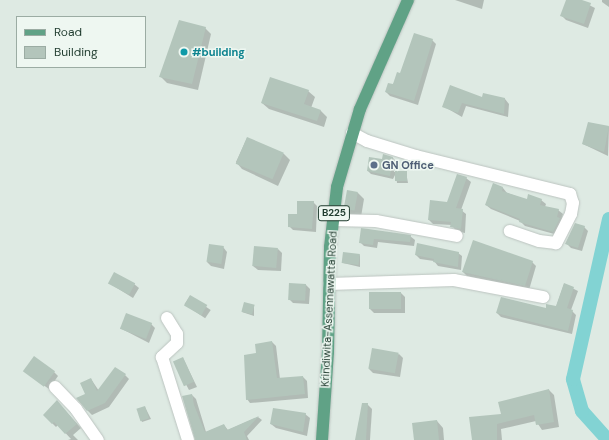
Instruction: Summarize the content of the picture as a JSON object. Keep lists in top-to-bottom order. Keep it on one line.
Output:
{"streets":{"main road":["B225","Krindiwita-Assennawatta Road"]},"places":["#building","GN Office"],"legend":["Road","Building"]}
